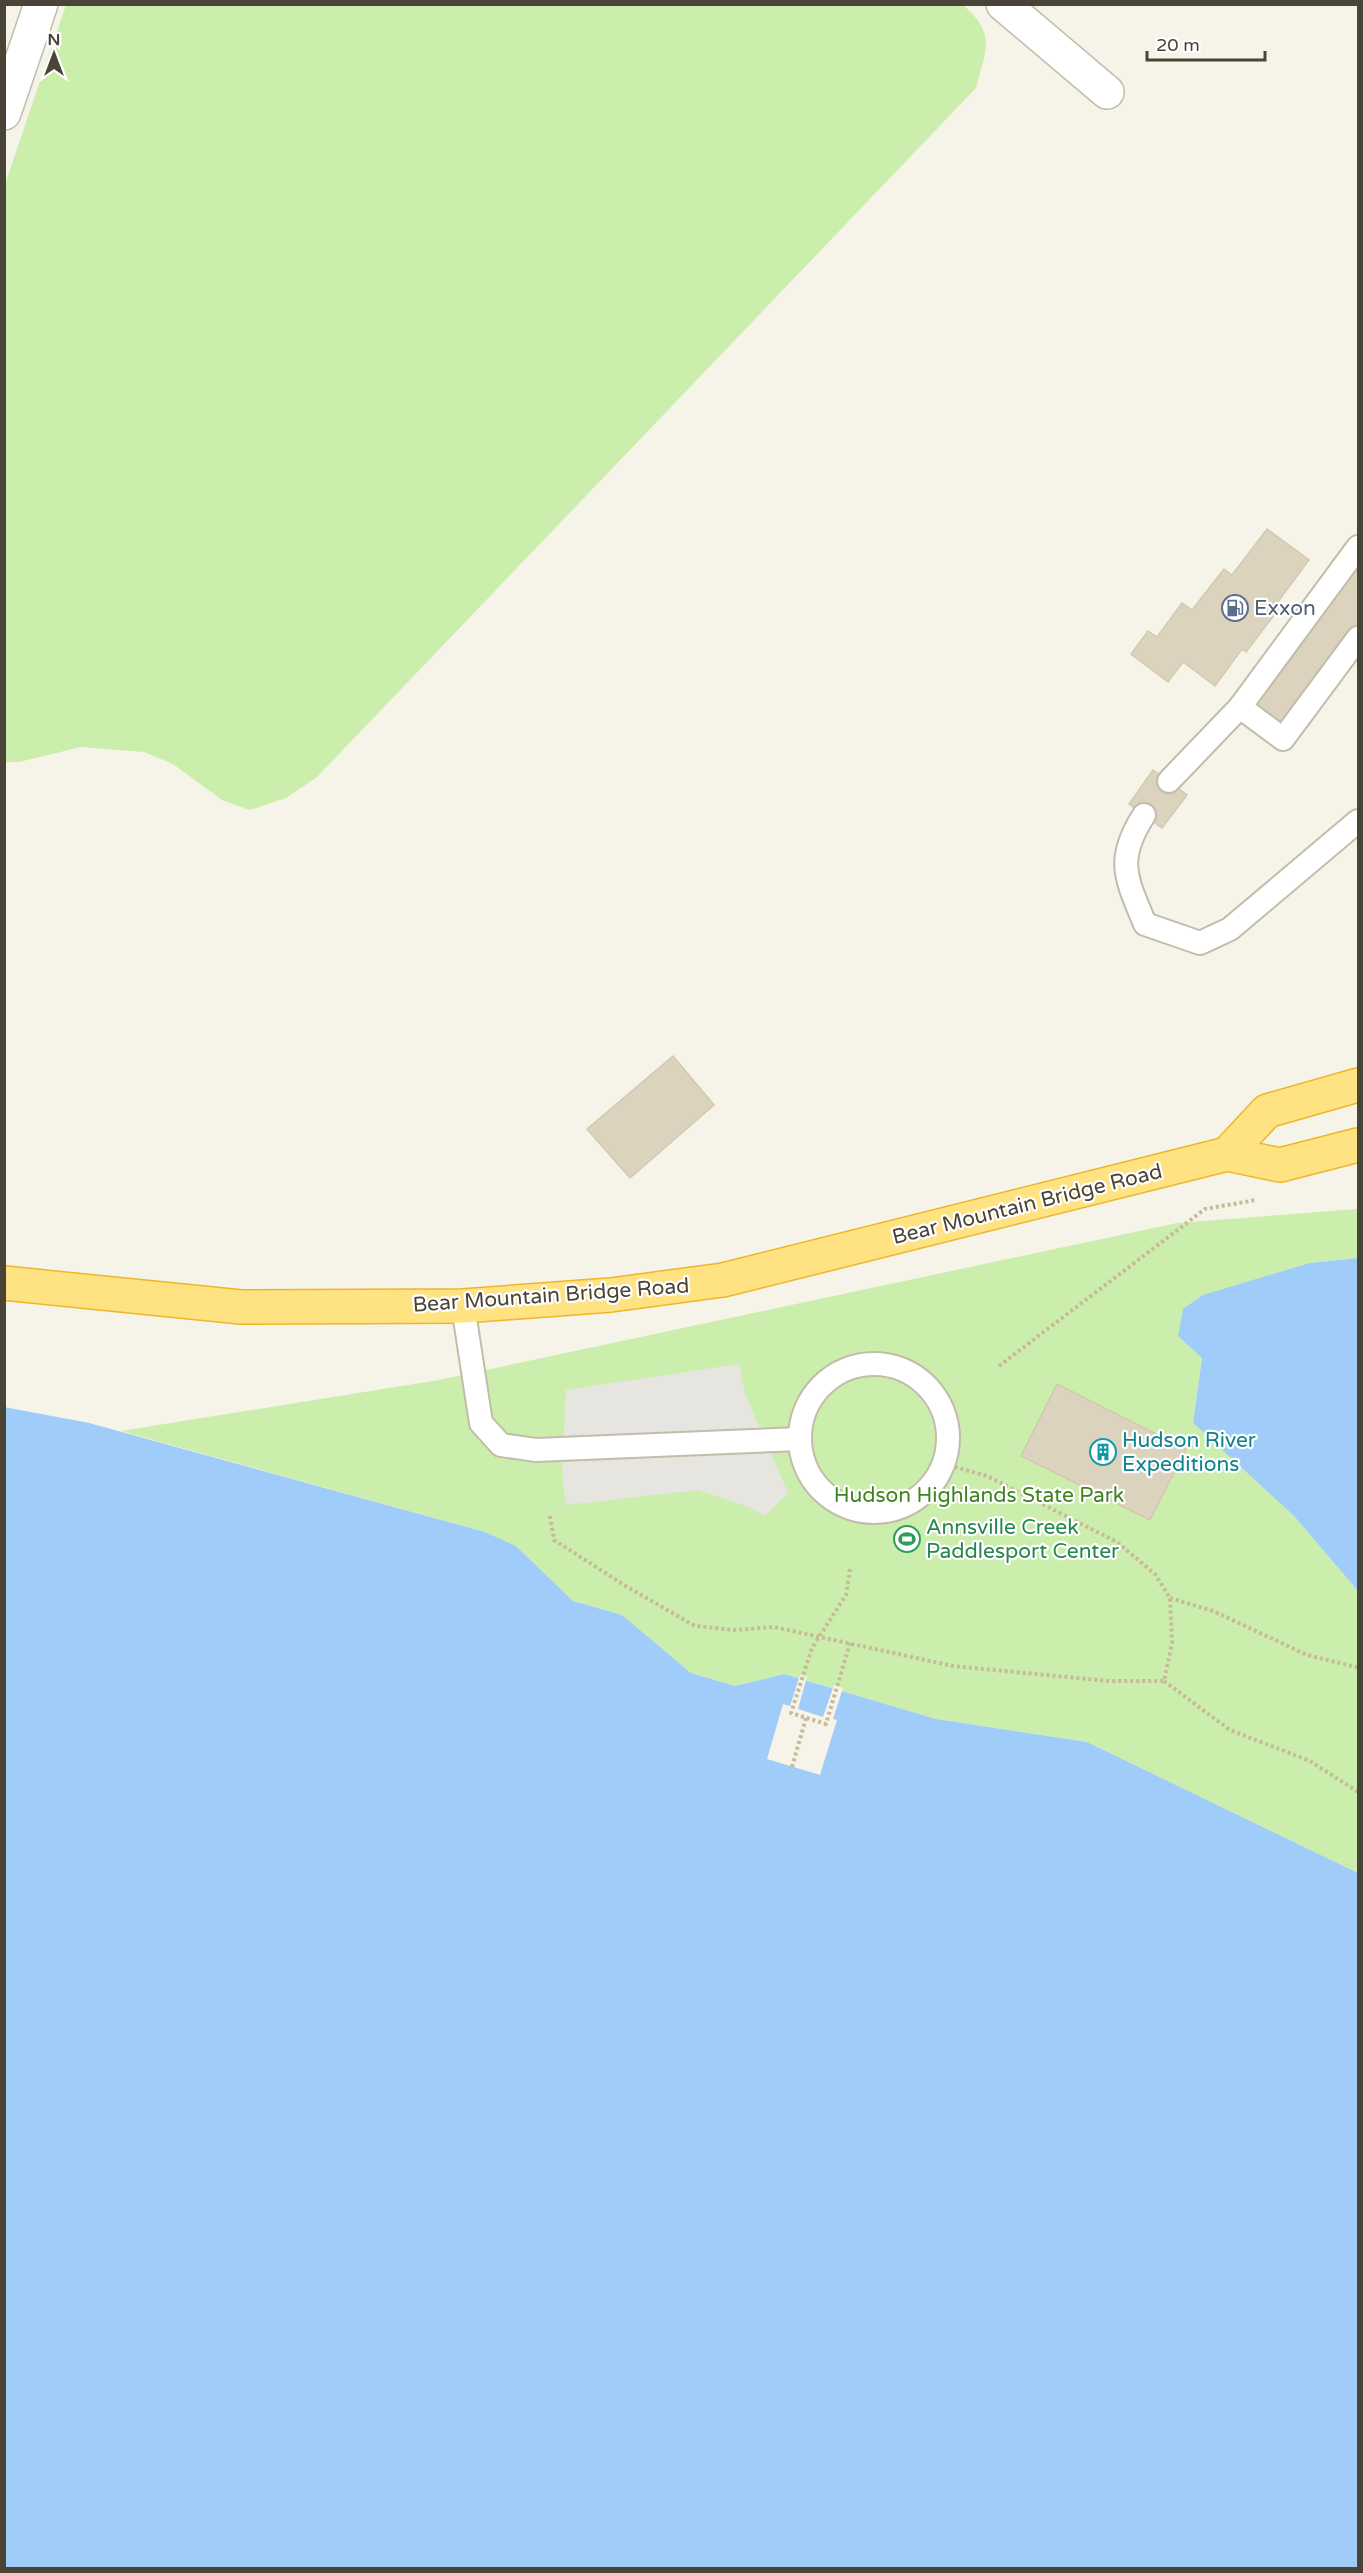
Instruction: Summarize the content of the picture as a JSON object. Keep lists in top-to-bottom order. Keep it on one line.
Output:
{"streets":{"highway":["Bear Mountain Bridge Road"]},"parks":["Hudson Highlands State Park"],"places":{"fuel station":["Exxon"],"building":["Hudson River Expeditions"],"sports":["Annsville Creek Paddlesport Center"]},"scale_bar":"20 m","north":"top"}
